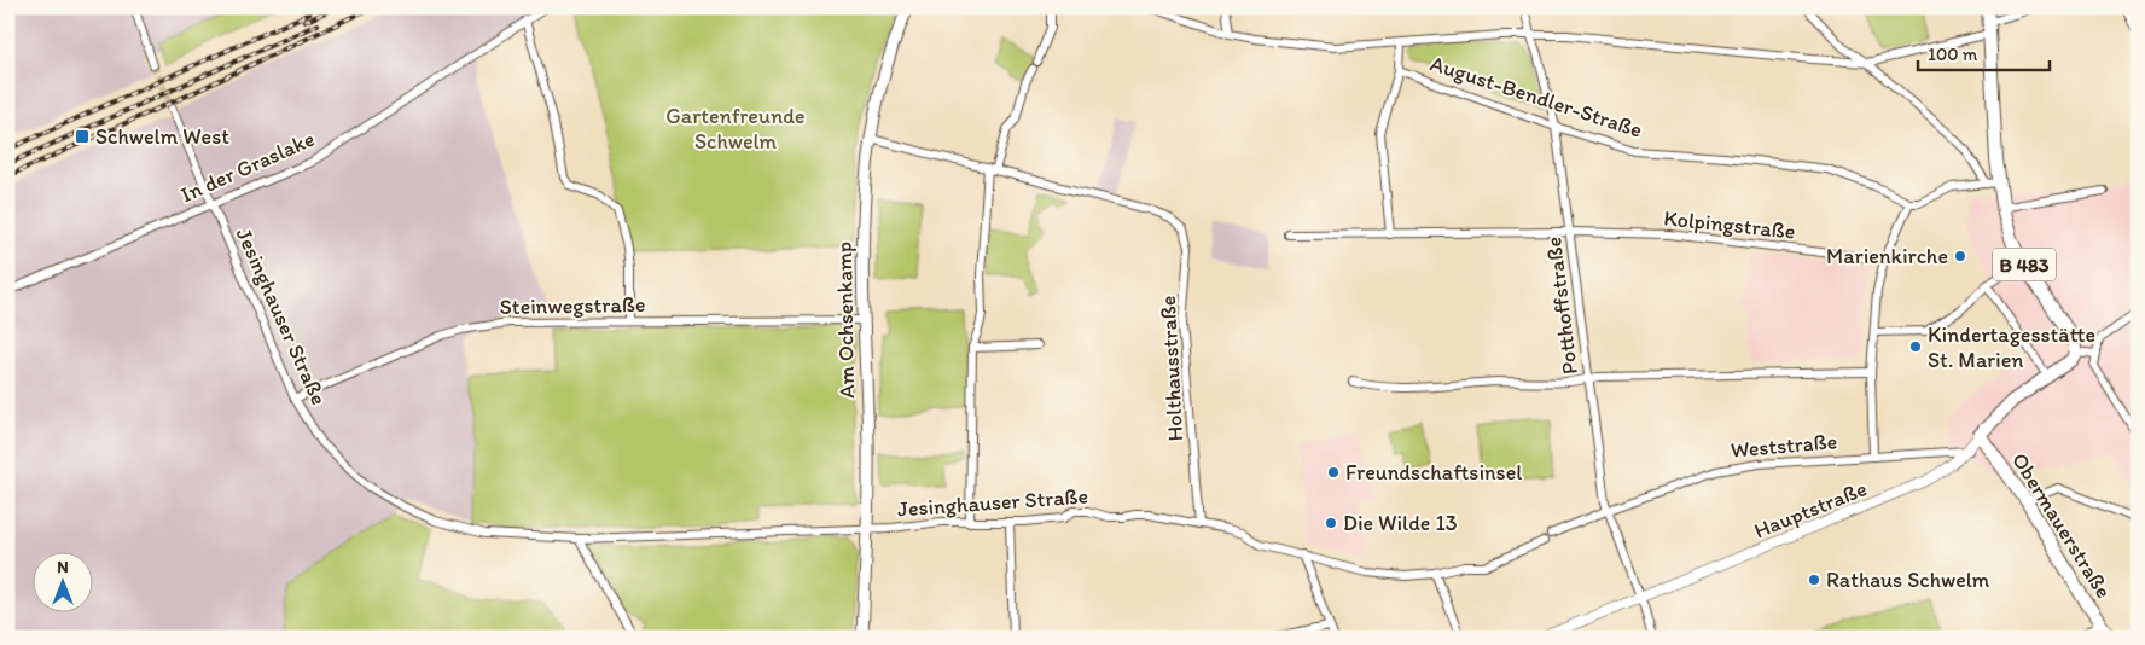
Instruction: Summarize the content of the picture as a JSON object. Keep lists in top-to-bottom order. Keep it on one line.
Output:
{"streets":{"main road":["B 483","Am Ochsenkamp","Obermauerstraße"],"street":["August-Bendler-Straße","In der Graslake","Kolpingstraße","Steinwegstraße","Potthoffstraße","Jesinghauser Straße","Holthausstraße","Weststraße","Hauptstraße"]},"crossings":[["August-Bendler-Straße","Potthoffstraße"],["In der Graslake","Jesinghauser Straße"],["Kolpingstraße","Potthoffstraße"],["Steinwegstraße","Jesinghauser Straße"],["Steinwegstraße","Am Ochsenkamp"],["Potthoffstraße","Weststraße"],["Potthoffstraße","Hauptstraße"],["Jesinghauser Straße","Am Ochsenkamp"],["Jesinghauser Straße","Holthausstraße"],["Weststraße","Hauptstraße"],["Hauptstraße","Obermauerstraße"]],"parks":["Gartenfreunde Schwelm"],"places":{"transit":["Schwelm West"],"other":["Marienkirche","Kindertagesstätte St. Marien","Freundschaftsinsel","Die Wilde 13","Rathaus Schwelm"]},"scale_bar":"100 m","north":"top"}
